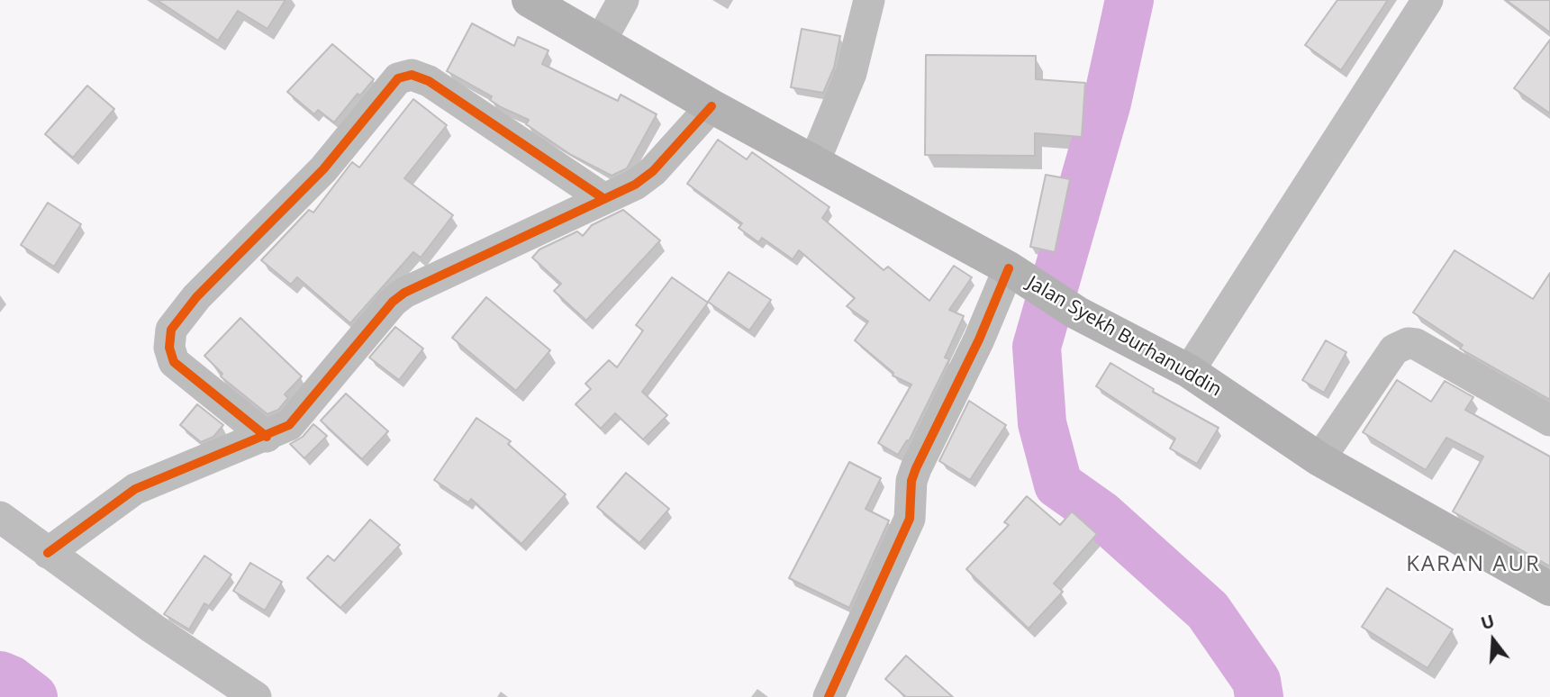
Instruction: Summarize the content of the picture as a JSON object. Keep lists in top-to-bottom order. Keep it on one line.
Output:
{"streets":{"main road":["Jalan Syekh Burhanuddin"]},"districts":["KARAN AUR"],"north":"top"}
